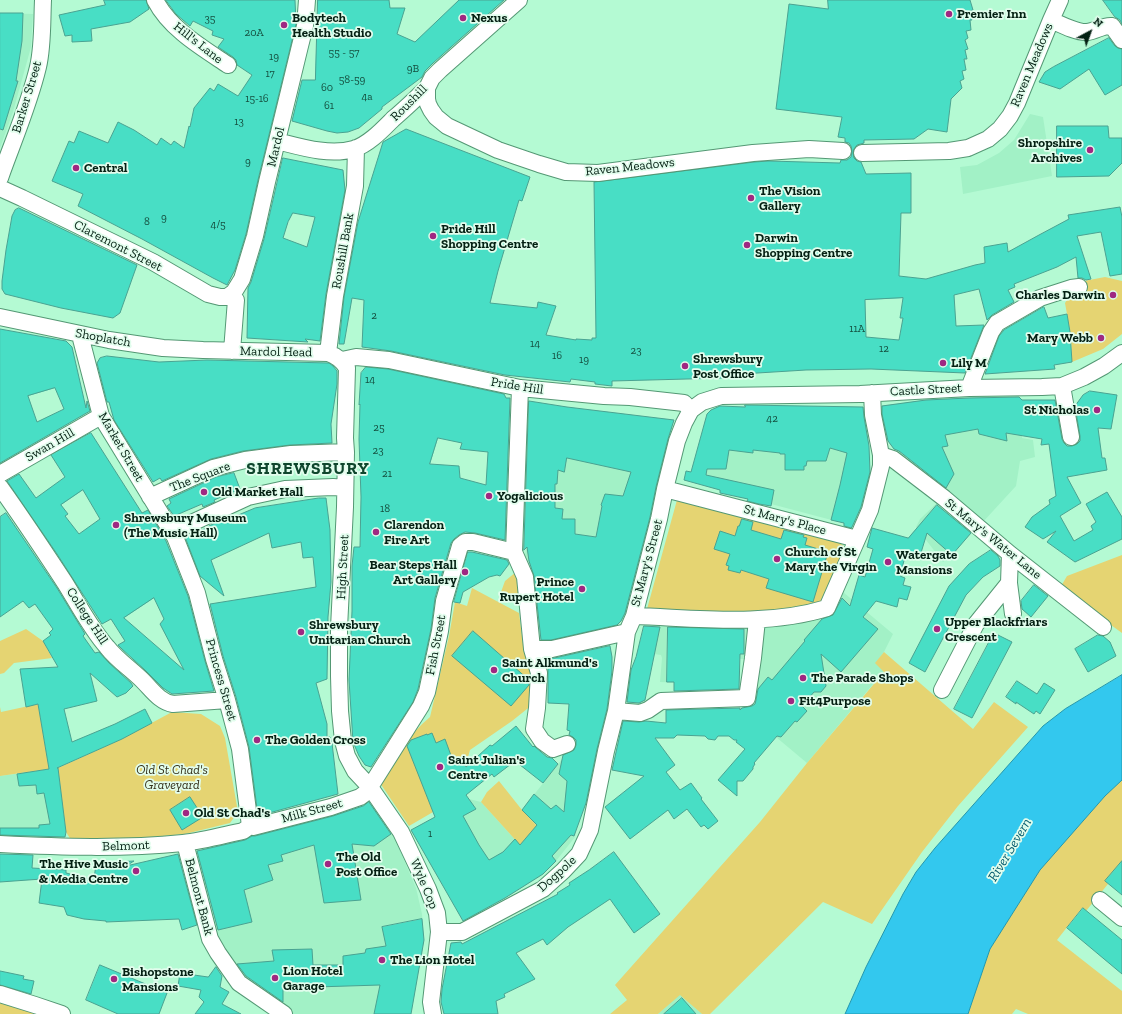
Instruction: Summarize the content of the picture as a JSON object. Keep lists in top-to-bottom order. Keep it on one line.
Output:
{"streets":{"street":["Hill's Lane","Raven Meadows","Barker Street","Roushill","Mardol","Claremont Street","Roushill Bank","Shoplatch","Mardol Head","Pride Hill","Castle Street","Swan Hill","Market Street","The Square","St Mary's Place","St Mary's Water Lane","St Mary's Street","High Street","College Hill","Fish Street","Princess Street","Milk Street","Belmont","Dogpole","Wyle Cop","Belmont Bank"]},"crossings":[["Raven Meadows","Roushill"],["Roushill","Mardol"],["Roushill","Roushill Bank"],["Mardol","Claremont Street"],["Mardol","Mardol Head"],["Roushill Bank","Mardol Head"],["Shoplatch","Mardol Head"],["Shoplatch","Market Street"],["Mardol Head","Pride Hill"],["Mardol Head","High Street"],["Pride Hill","Castle Street"],["Pride Hill","St Mary's Street"],["Pride Hill","High Street"],["Castle Street","St Mary's Street"],["Swan Hill","Market Street"],["Market Street","The Square"],["The Square","High Street"],["St Mary's Place","St Mary's Street"],["St Mary's Street","Dogpole"],["High Street","Fish Street"],["High Street","Milk Street"],["High Street","Wyle Cop"],["College Hill","Princess Street"],["Fish Street","Milk Street"],["Fish Street","Wyle Cop"],["Princess Street","Milk Street"],["Princess Street","Belmont"],["Milk Street","Belmont"],["Milk Street","Wyle Cop"],["Belmont","Belmont Bank"],["Dogpole","Wyle Cop"]],"districts":["SHREWSBURY"],"water":["River Severn"],"parks":["Old St Chad's Graveyard"],"places":["Premier Inn","Nexus","Bodytech Health Studio","Shropshire Archives","Central","The Vision Gallery","Pride Hill Shopping Centre","Darwin Shopping Centre","Charles Darwin","Mary Webb","Lily M","Shrewsbury Post Office","St Nicholas","Old Market Hall","Yogalicious","Shrewsbury Museum (The Music Hall)","Clarendon Fire Art","Church of St Mary the Virgin","Watergate Mansions","Bear Steps Hall Art Gallery","Prince Rupert Hotel","Upper Blackfriars Crescent","Shrewsbury Unitarian Church","Saint Alkmund's Church","The Parade Shops","Fit4Purpose","The Golden Cross","Saint Julian's Centre","Old St Chad's","The Old Post Office","The Hive Music & Media Centre","The Lion Hotel","Lion Hotel Garage","Bishopstone Mansions"],"house_numbers":["35","20A","55 - 57","19","9B","17","58-59","60","4a","15-16","61","13","9","9","8","4/5","2","11A","14","12","23","16","19","14","42","25","23","21","18","1"],"north":"top right"}
